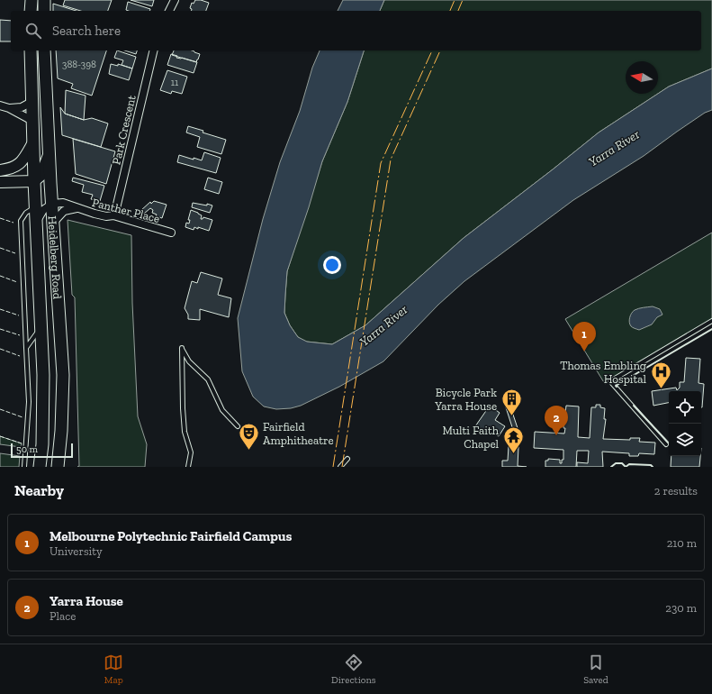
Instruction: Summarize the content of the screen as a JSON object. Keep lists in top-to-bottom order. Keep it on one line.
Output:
{"streets":{"main road":["Heidelberg Road"],"street":["Park Crescent","Panther Place"]},"crossings":[["Park Crescent","Panther Place"],["Panther Place","Heidelberg Road"]],"water":["Yarra River"],"places":{"hospital":["Thomas Embling Hospital"],"building":["Bicycle Park Yarra House"],"theatre":["Fairfield Amphitheatre"],"temple":["Multi Faith Chapel"]},"house_numbers":["388-398","11"],"scale_bar":"50 m","north":"left","page":{"search":"Search here","pins":["1","2"],"scale":"50 m","heading":["Nearby","2 results"],"list":[{"mark":"1","name":"Melbourne Polytechnic Fairfield Campus","note":"University","value":"210 m"},{"mark":"2","name":"Yarra House","note":"Place","value":"230 m"}],"nav":["Map","Directions","Saved"]}}
